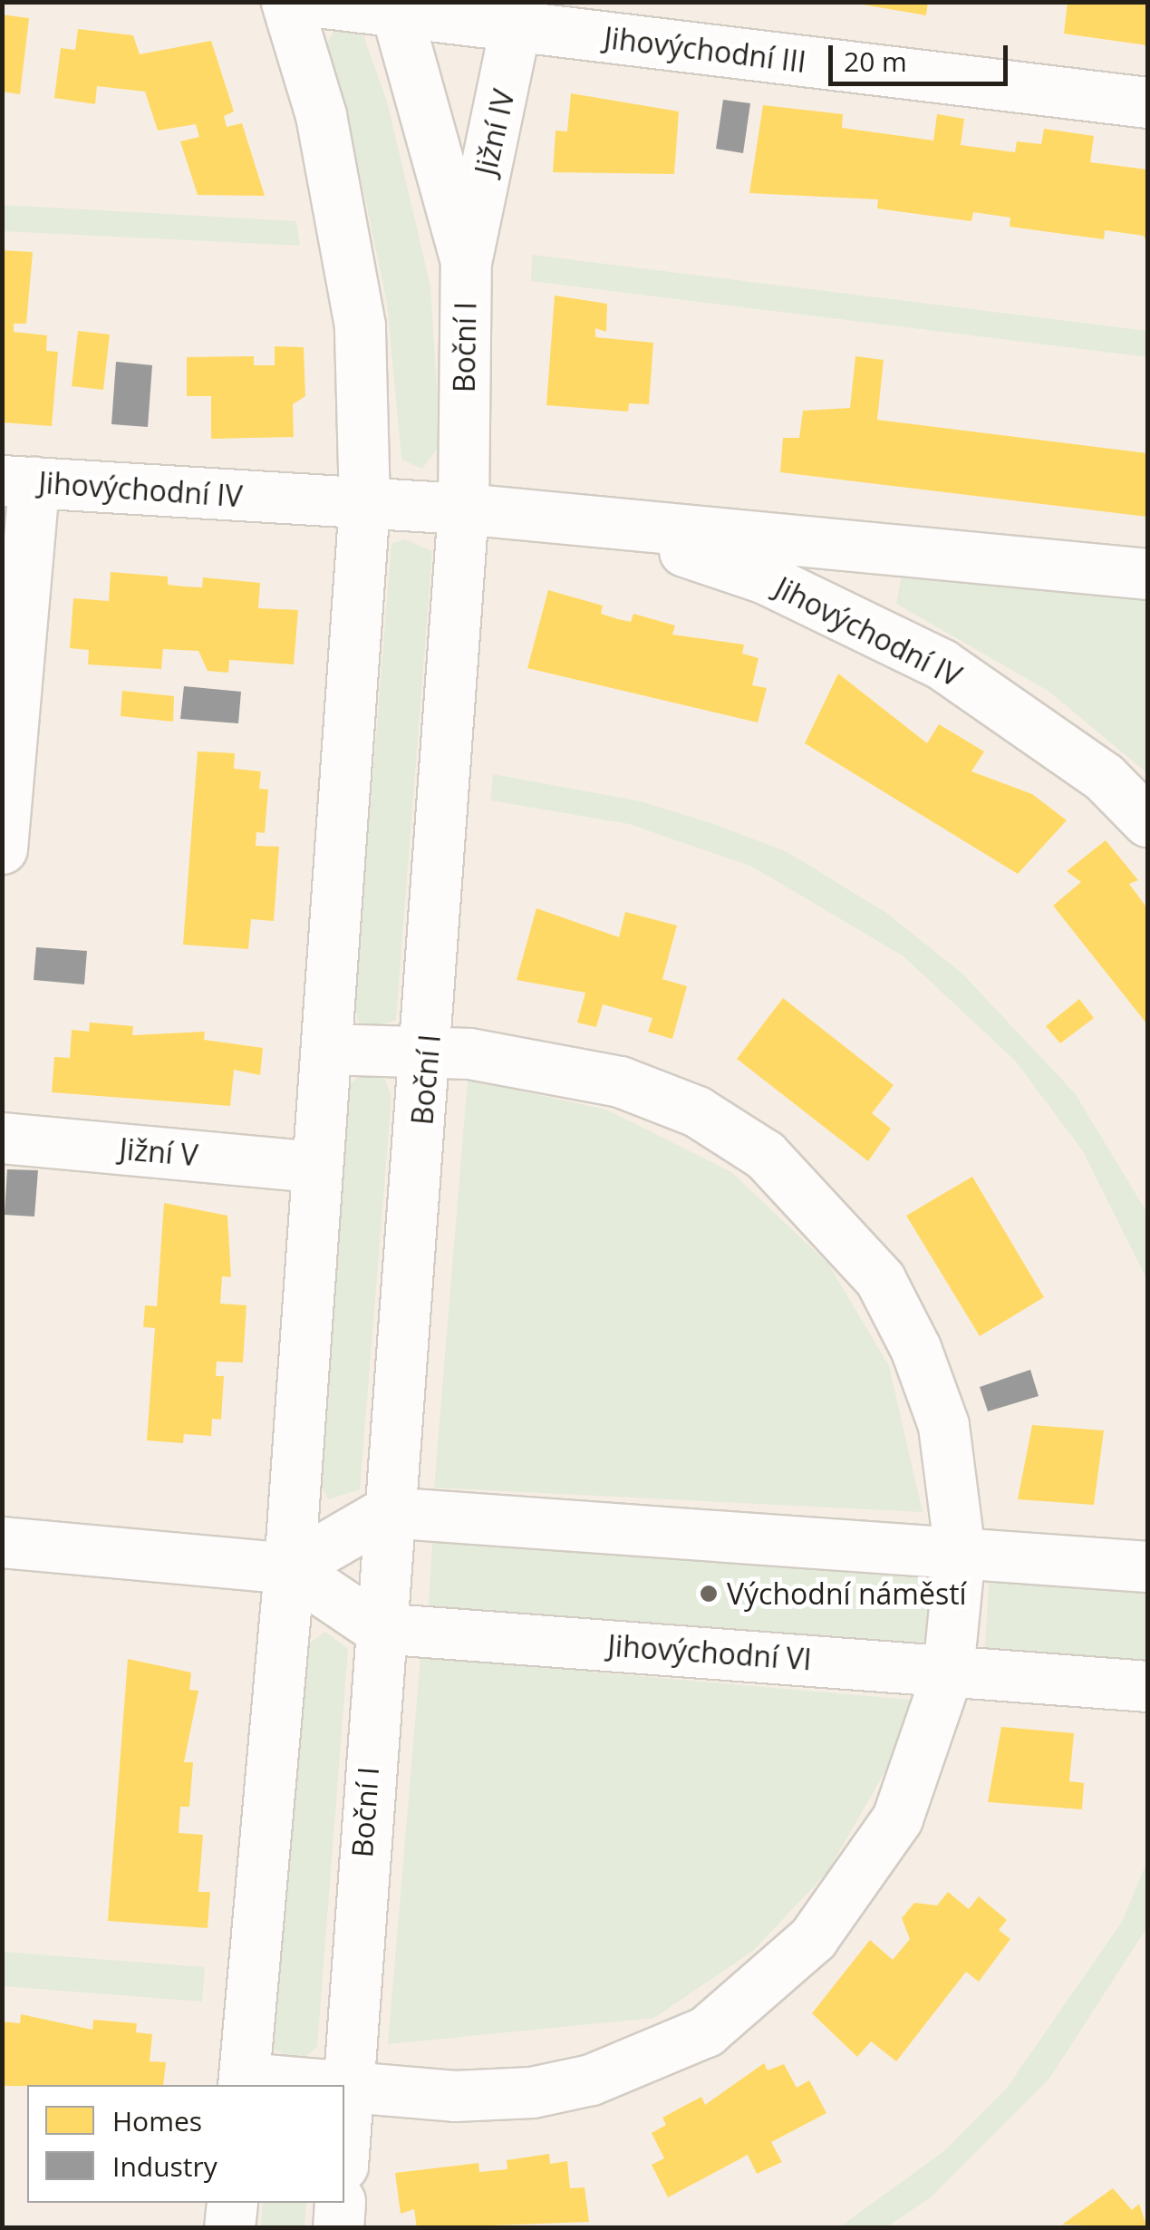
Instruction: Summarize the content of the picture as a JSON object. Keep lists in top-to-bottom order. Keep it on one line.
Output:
{"streets":{"street":["Jihovýchodní III","Jižní IV","Boční I","Jihovýchodní IV","Jižní V","Jihovýchodní VI"]},"crossings":[["Jihovýchodní III","Jižní IV"],["Jihovýchodní III","Boční I"],["Jižní IV","Boční I"],["Boční I","Jihovýchodní IV"],["Boční I","Jihovýchodní VI"]],"places":["Východní náměstí"],"legend":["Homes","Industry"],"scale_bar":"20 m"}
